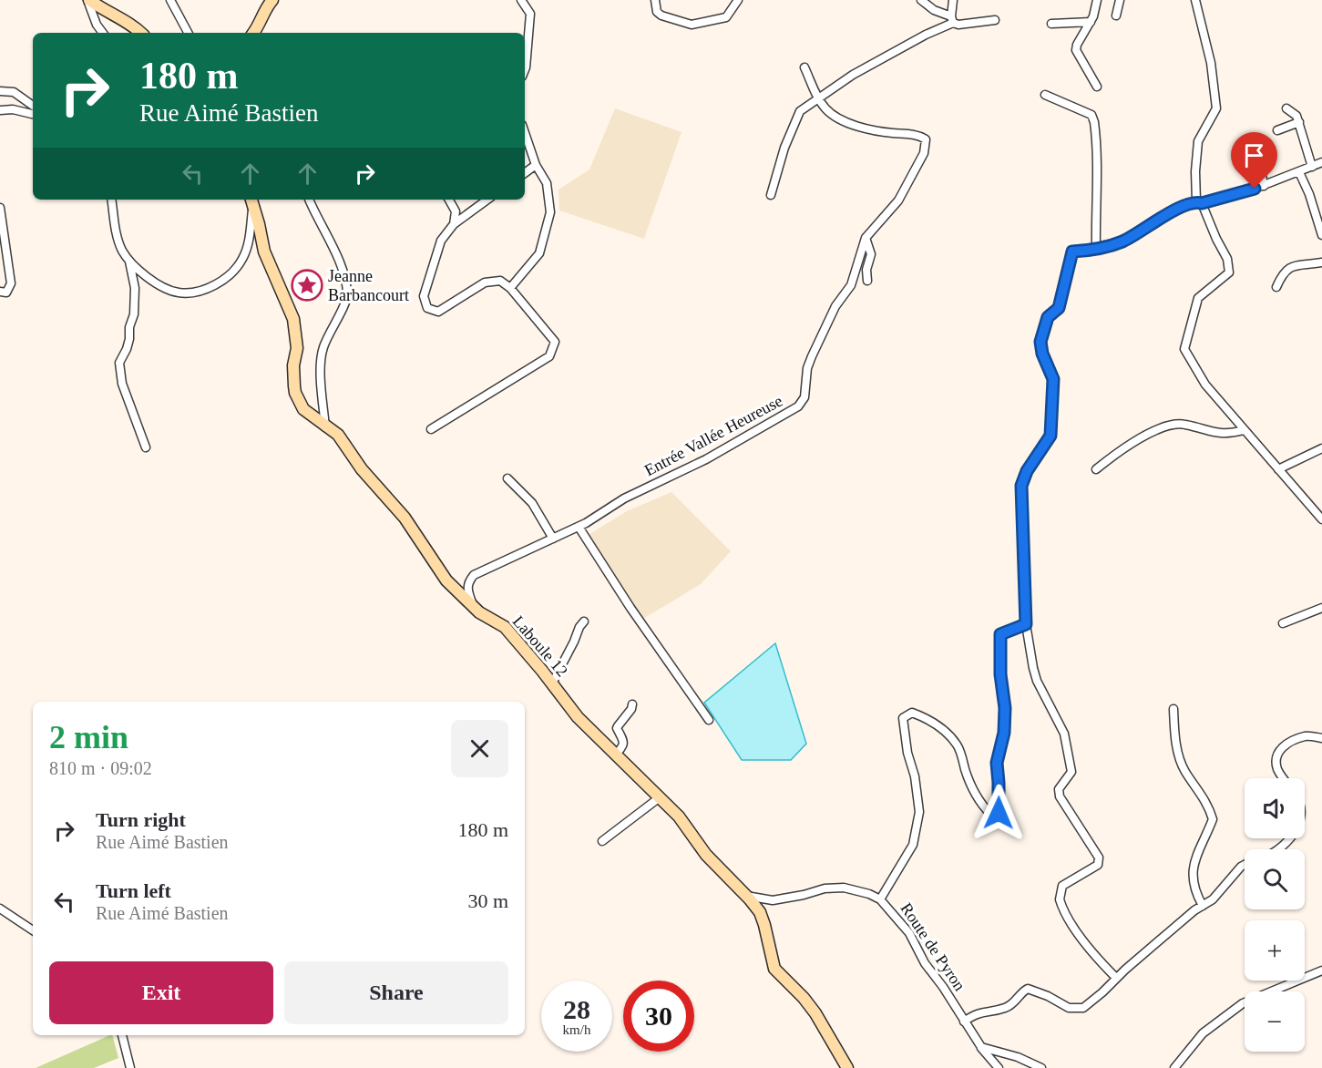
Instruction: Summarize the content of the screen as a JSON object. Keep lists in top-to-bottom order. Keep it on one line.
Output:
{"streets":{"street":["Entrée Vallée Heureuse","Laboule 12","Route de Pyron"]},"crossings":[["Entrée Vallée Heureuse","Laboule 12"],["Laboule 12","Route de Pyron"]],"places":{"place":["Jeanne Barbancourt"]},"page":{"turn":["180 m","Rue Aimé Bastien"],"heading":["2 min","810 m · 09:02"],"map_buttons":["+","−"],"list":[{"name":"Turn right","note":"Rue Aimé Bastien","value":"180 m"},{"name":"Turn left","note":"Rue Aimé Bastien","value":"30 m"}],"buttons":["Exit","Share"],"speed":"28 km/h","limit":"30"}}
